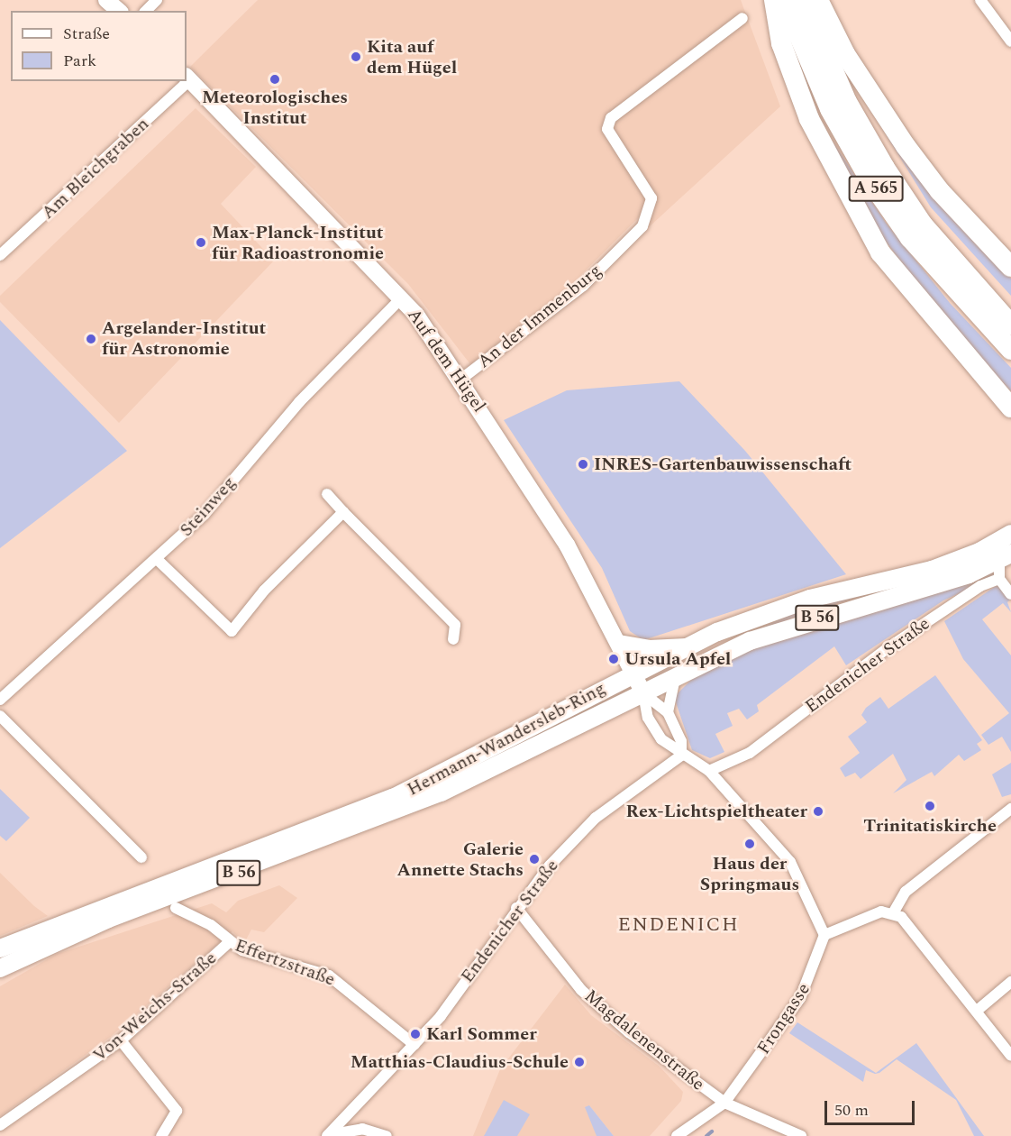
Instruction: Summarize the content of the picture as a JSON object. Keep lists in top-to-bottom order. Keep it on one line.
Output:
{"streets":{"highway":["A 565"],"main road":["B 56","Hermann-Wandersleb-Ring"],"street":["Am Bleichgraben","An der Immenburg","Auf dem Hügel","Steinweg","Endenicher Straße","Effertzstraße","Von-Weichs-Straße","Frongasse","Magdalenenstraße"]},"crossings":[["An der Immenburg","Auf dem Hügel"],["Auf dem Hügel","Steinweg"],["Auf dem Hügel","Hermann-Wandersleb-Ring"],["Endenicher Straße","Hermann-Wandersleb-Ring"],["Endenicher Straße","Effertzstraße"],["Endenicher Straße","Magdalenenstraße"],["Effertzstraße","Von-Weichs-Straße"],["Frongasse","Magdalenenstraße"]],"districts":["ENDENICH"],"places":["Kita auf dem Hügel","Meteorologisches Institut","Max-Planck-Institut für Radioastronomie","Argelander-Institut für Astronomie","INRES-Gartenbauwissenschaft","Ursula Apfel","Trinitatiskirche","Rex-Lichtspieltheater","Haus der Springmaus","Galerie Annette Stachs","Karl Sommer","Matthias-Claudius-Schule"],"legend":["Straße","Park"],"scale_bar":"50 m"}
